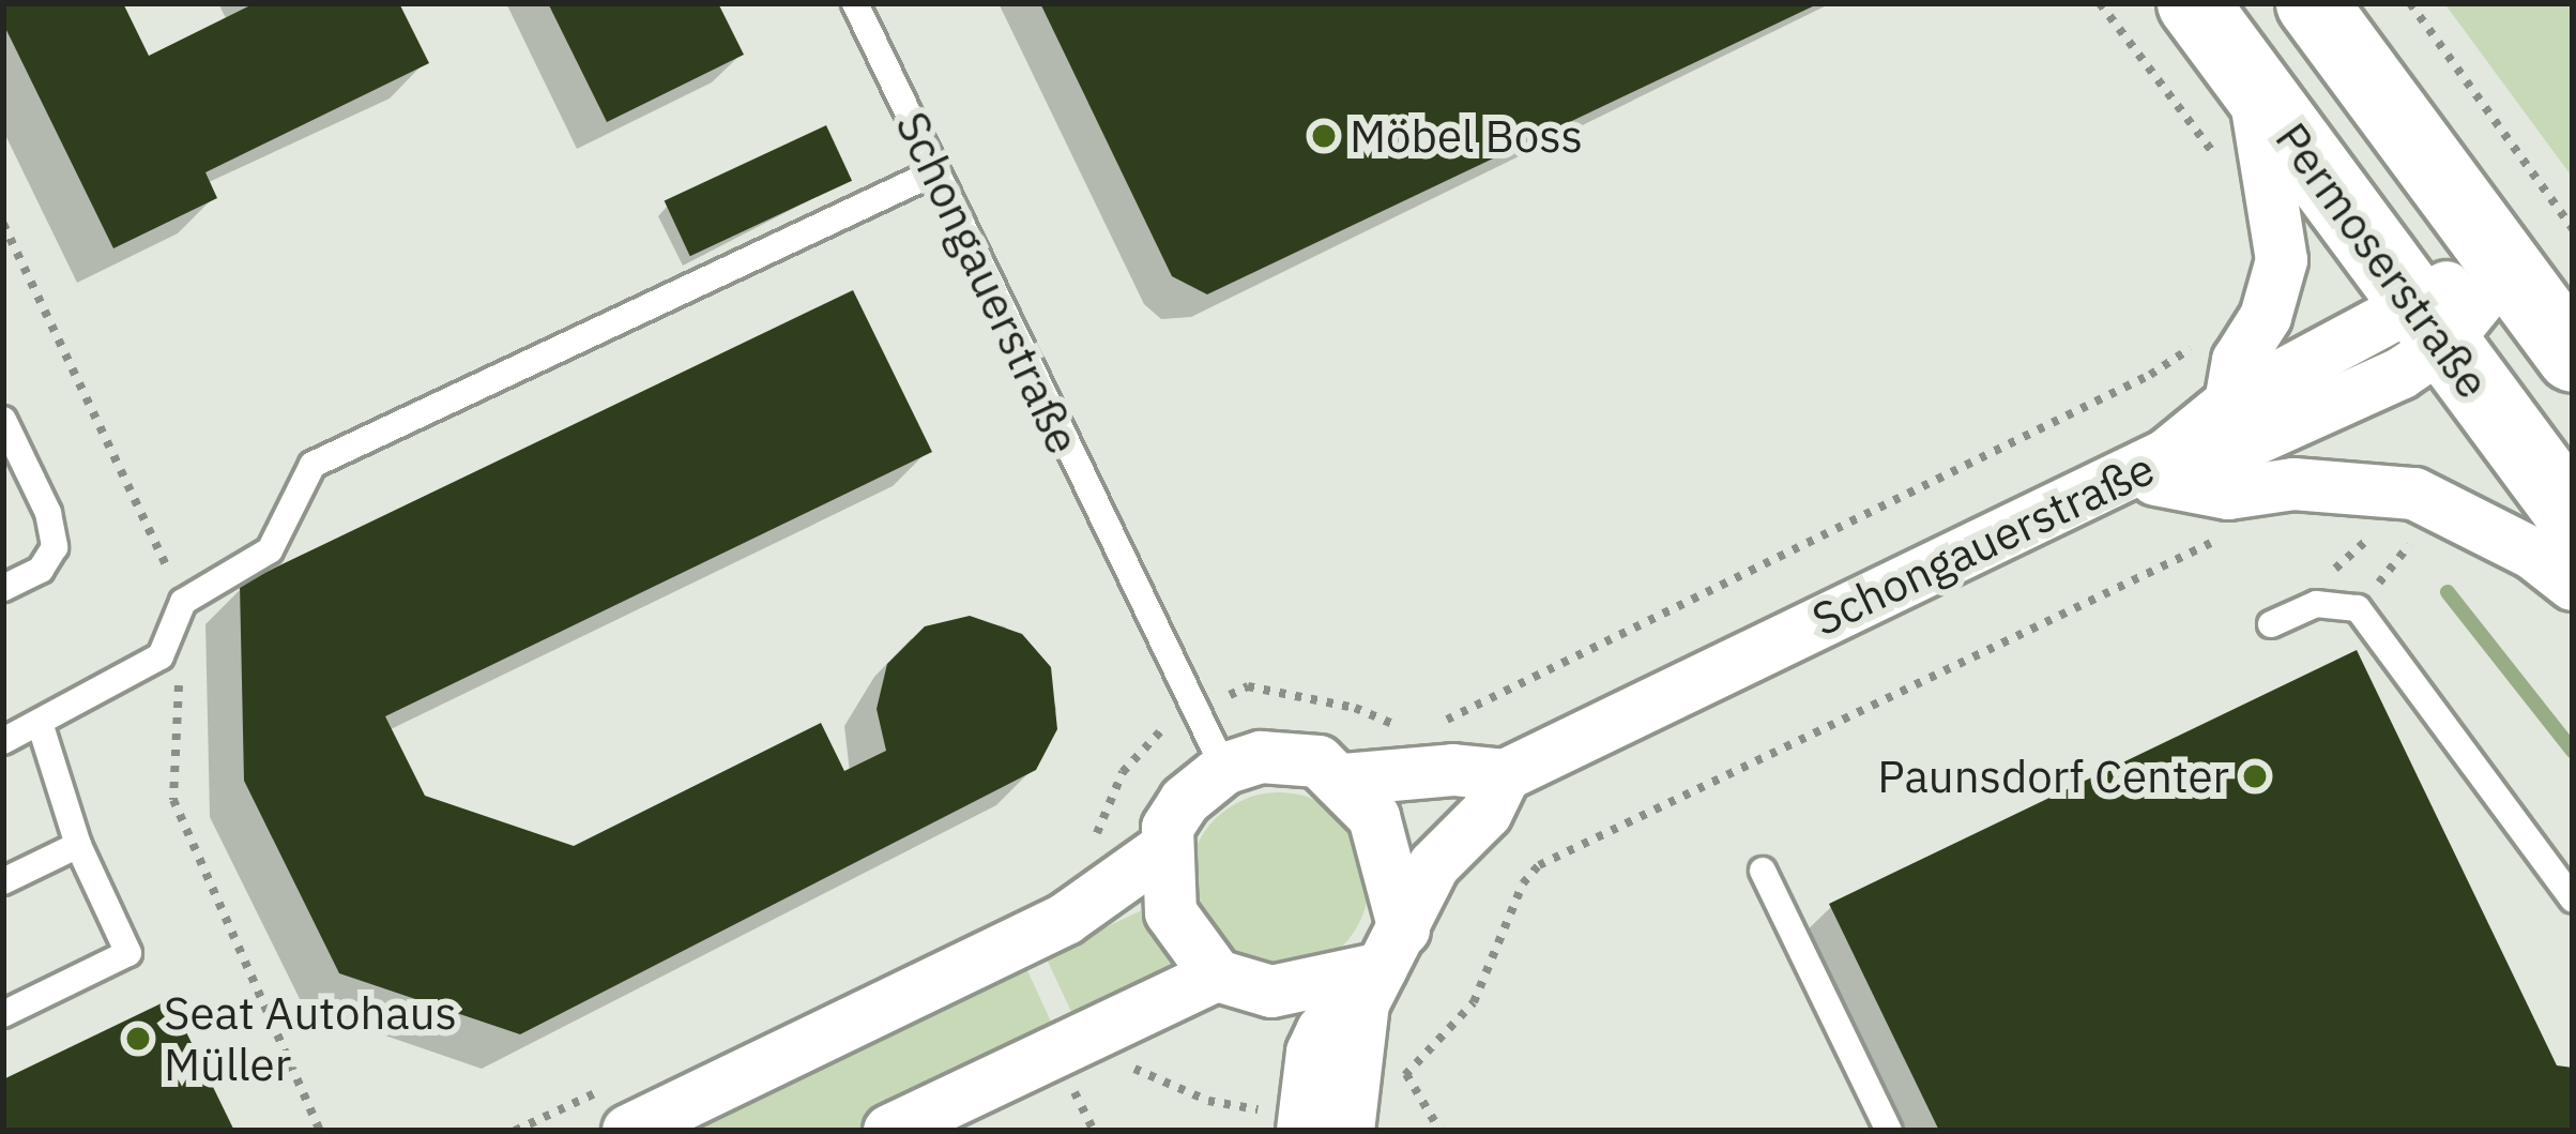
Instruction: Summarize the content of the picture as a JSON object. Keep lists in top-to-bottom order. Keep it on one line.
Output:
{"streets":{"main road":["Permoserstraße"],"street":["Schongauerstraße"]},"crossings":[["Permoserstraße","Schongauerstraße"]],"places":["Möbel Boss","Paunsdorf Center","Seat Autohaus Müller"]}
